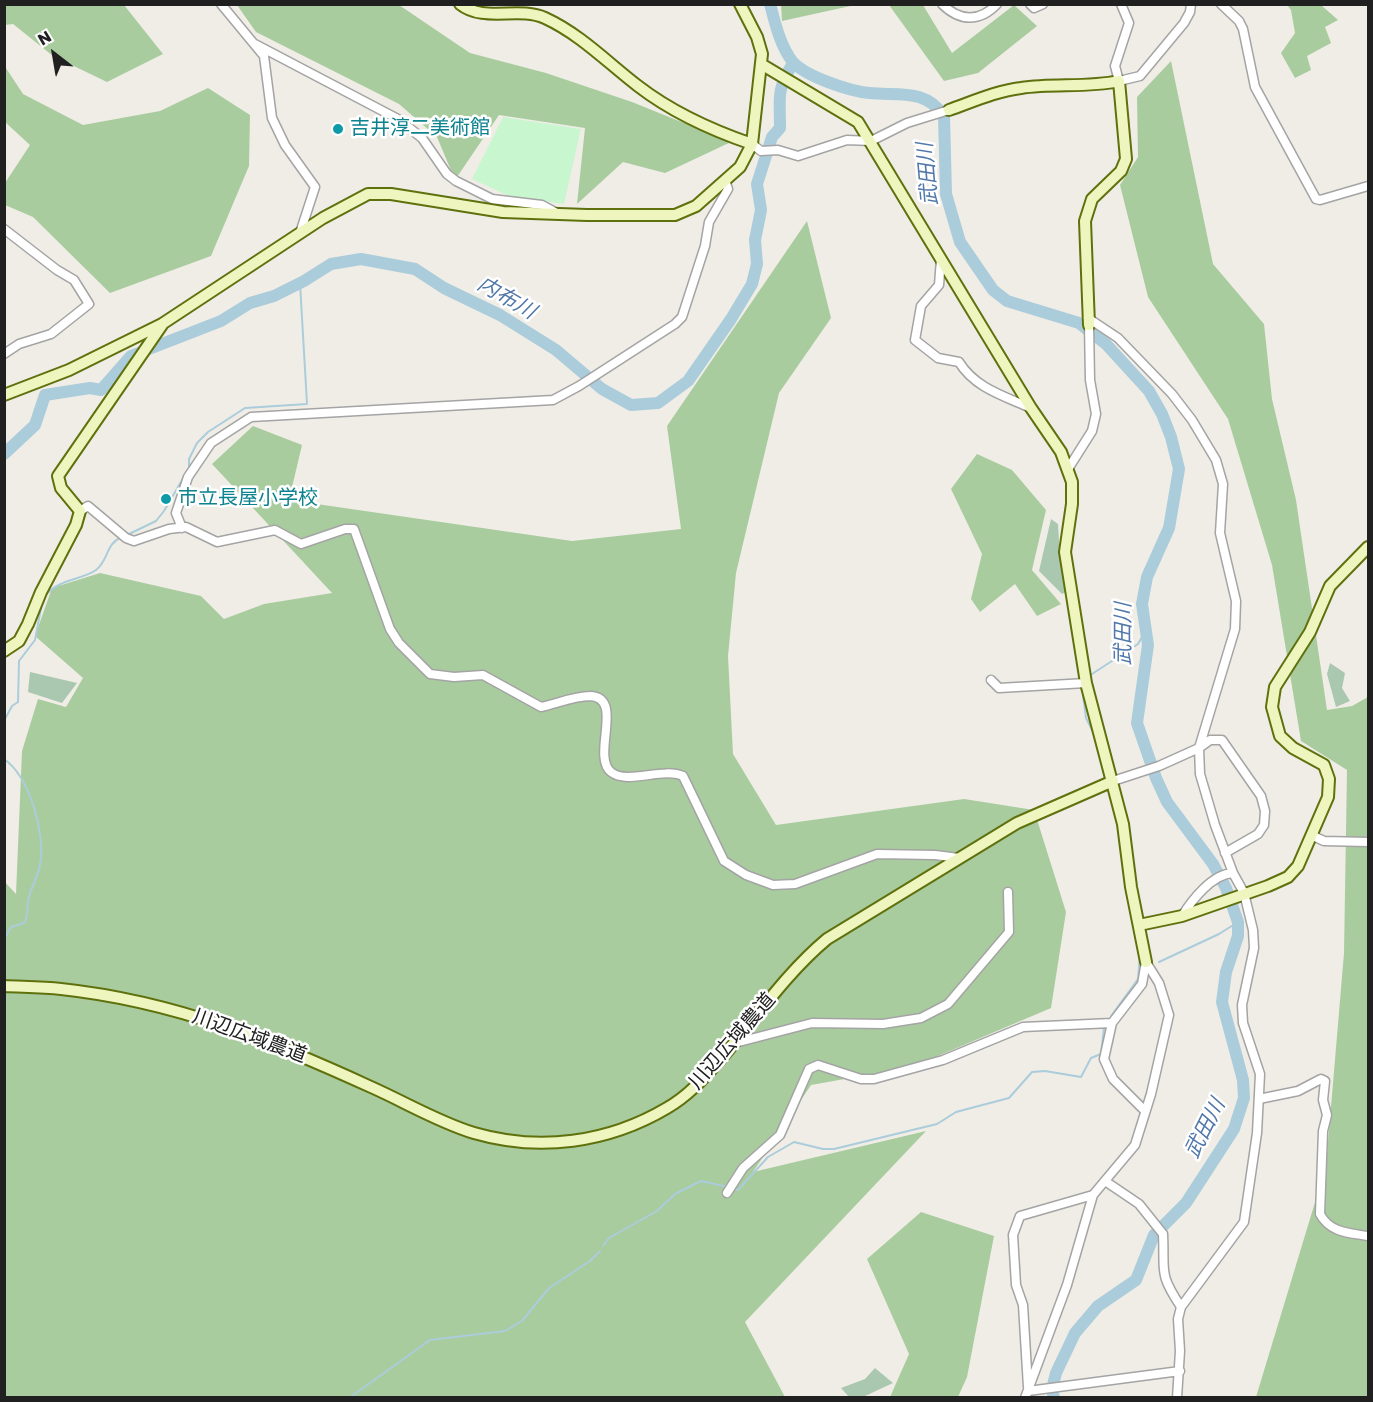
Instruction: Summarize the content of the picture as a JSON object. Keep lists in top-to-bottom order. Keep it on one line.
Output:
{"streets":{"street":["川辺広域農道"]},"water":["武田川","内布川"],"places":["吉井淳二美術館","市立長屋小学校"],"north":"top left"}
